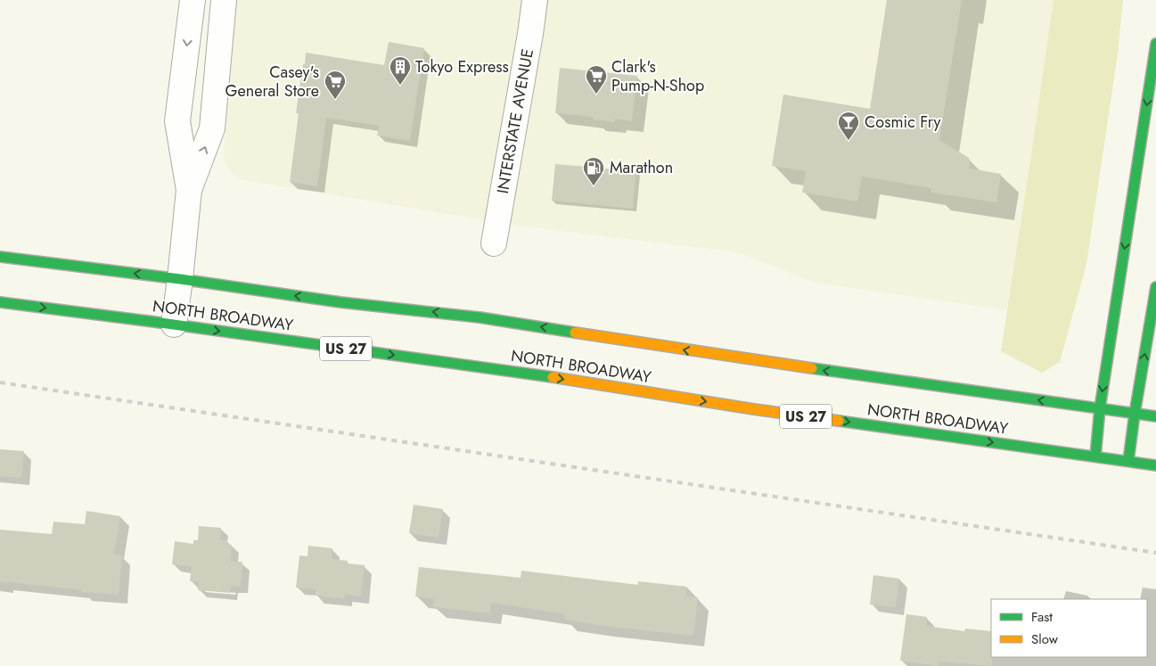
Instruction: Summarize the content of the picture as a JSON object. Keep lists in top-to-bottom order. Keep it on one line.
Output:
{"streets":{"highway":["NORTH BROADWAY","US 27"],"street":["INTERSTATE AVENUE"]},"places":{"building":["Tokyo Express"],"supermarket":["Clark's Pump-N-Shop","Casey's General Store"],"bar":["Cosmic Fry"],"fuel station":["Marathon"]},"legend":["Fast","Slow"]}
